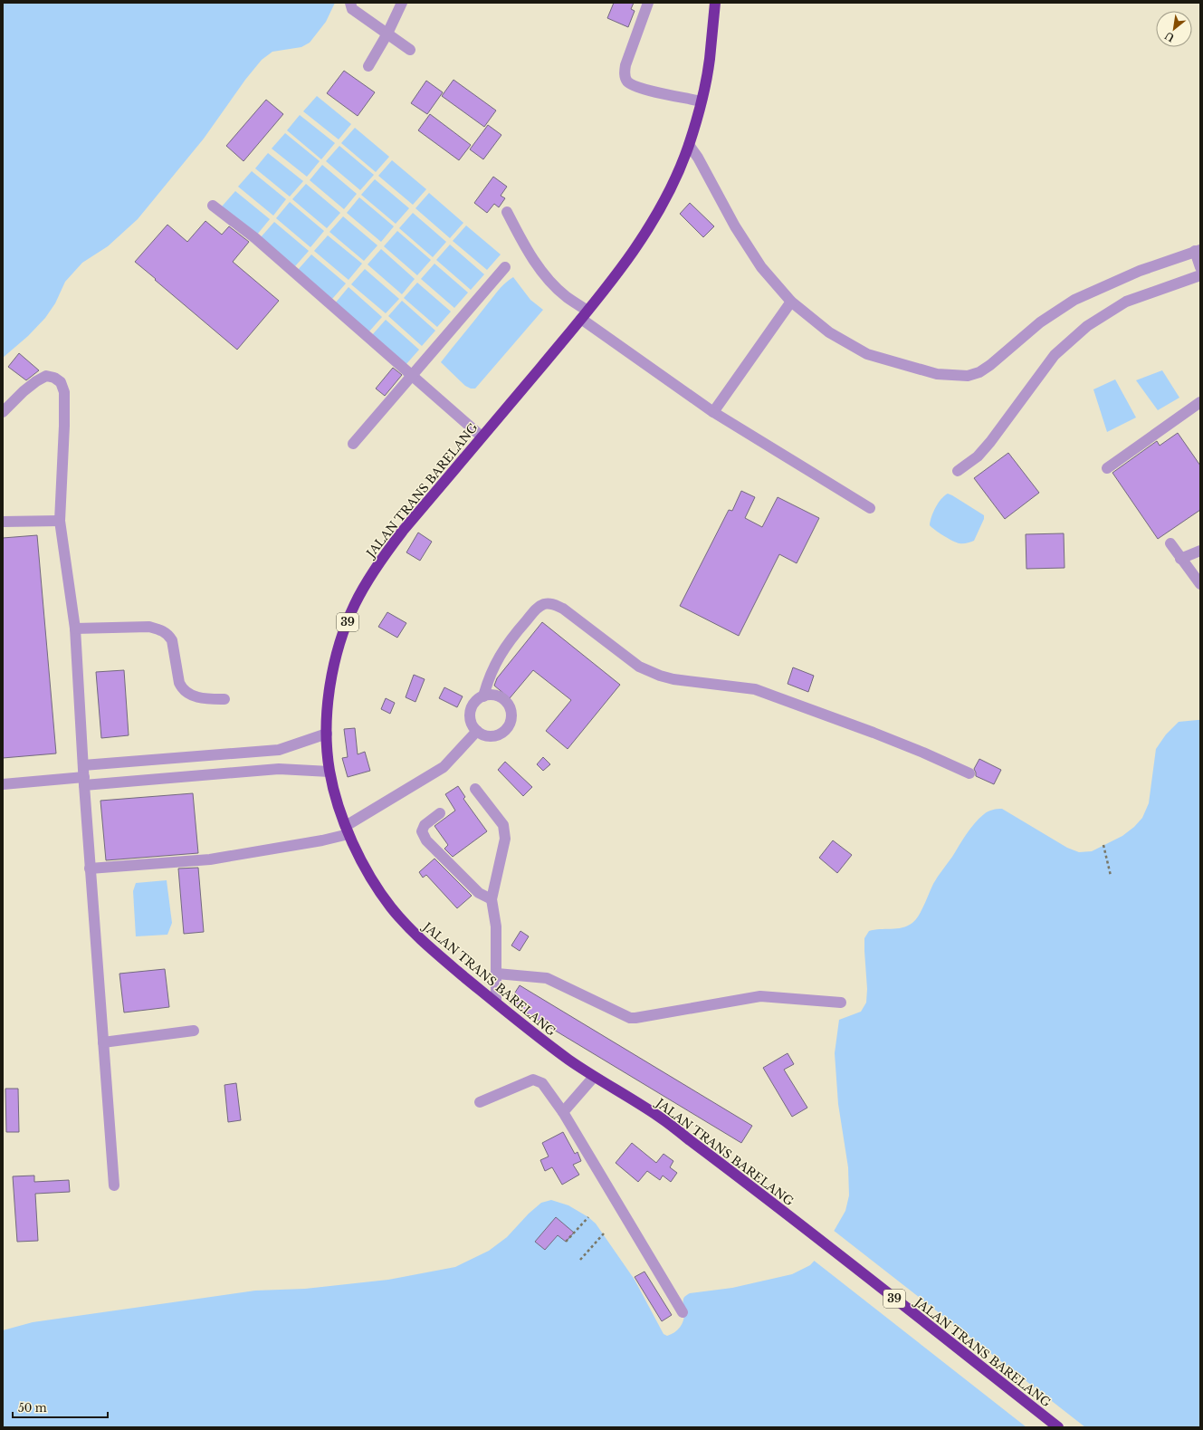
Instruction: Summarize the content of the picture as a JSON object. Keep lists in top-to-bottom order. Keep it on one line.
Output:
{"streets":{"highway":["JALAN TRANS BARELANG","39"]},"scale_bar":"50 m","north":"bottom left"}
